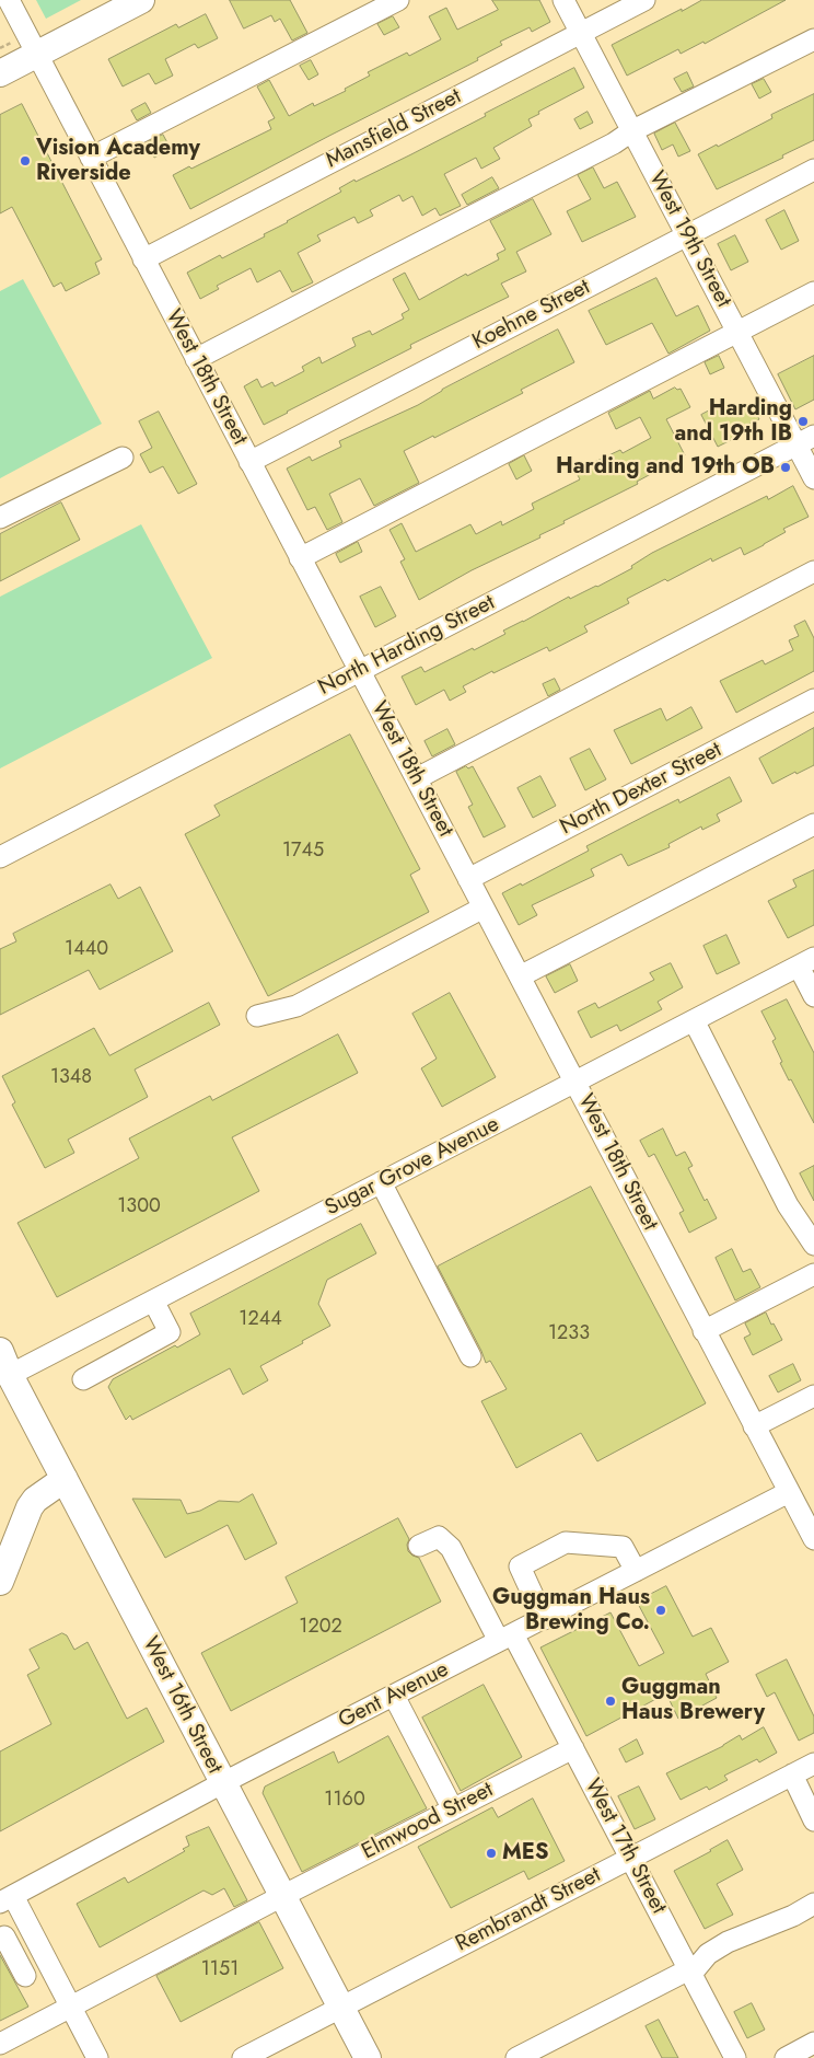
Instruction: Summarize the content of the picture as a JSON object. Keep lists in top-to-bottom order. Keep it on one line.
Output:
{"streets":{"main road":["West 16th Street"],"street":["Mansfield Street","West 19th Street","Koehne Street","West 18th Street","North Harding Street","North Dexter Street","Sugar Grove Avenue","Gent Avenue","Elmwood Street","West 17th Street","Rembrandt Street"]},"crossings":[["Mansfield Street","West 19th Street"],["Mansfield Street","West 18th Street"],["West 19th Street","Koehne Street"],["West 19th Street","North Harding Street"],["Koehne Street","West 18th Street"],["West 18th Street","North Harding Street"],["West 18th Street","North Dexter Street"],["West 18th Street","Sugar Grove Avenue"],["West 18th Street","Gent Avenue"],["Sugar Grove Avenue","West 16th Street"],["Gent Avenue","West 16th Street"],["Gent Avenue","West 17th Street"],["West 16th Street","Elmwood Street"],["West 16th Street","Rembrandt Street"],["Elmwood Street","West 17th Street"],["West 17th Street","Rembrandt Street"]],"places":["Vision Academy Riverside","Harding and 19th IB","Harding and 19th OB","Guggman Haus Brewing Co.","Guggman Haus Brewery","MES"],"house_numbers":["1745","1440","1348","1300","1244","1233","1202","1160","1151"]}
